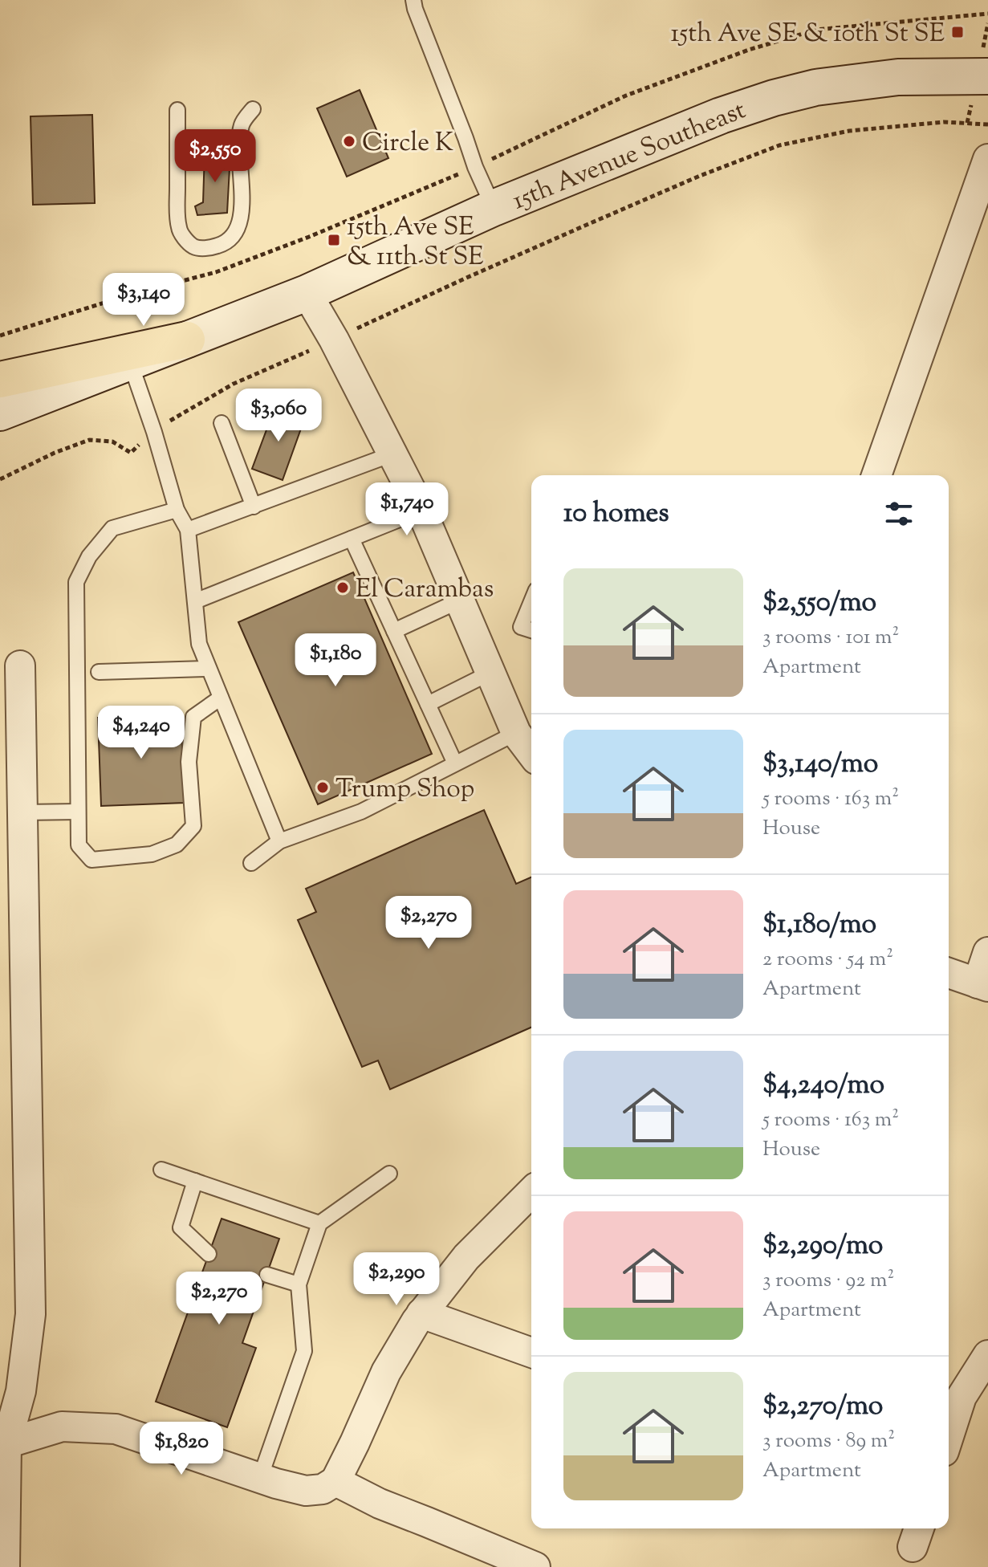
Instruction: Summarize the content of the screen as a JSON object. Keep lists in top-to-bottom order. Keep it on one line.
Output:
{"streets":{"main road":["15th Avenue Southeast"]},"places":{"transit":["15th Ave SE & 10th St SE","15th Ave SE & 11th St SE"],"other":["Circle K","El Carambas","Trump Shop"]},"page":{"price":["$2,550","$3,140","$3,060","$1,740","$1,180","$4,240","$2,270","$2,290","$2,270","$1,820"],"heading":"10 homes","list":[{"name":"$2,550/mo","note":"3 rooms · 101 m² · Apartment"},{"name":"$3,140/mo","note":"5 rooms · 163 m² · House"},{"name":"$1,180/mo","note":"2 rooms · 54 m² · Apartment"},{"name":"$4,240/mo","note":"5 rooms · 163 m² · House"},{"name":"$2,290/mo","note":"3 rooms · 92 m² · Apartment"},{"name":"$2,270/mo","note":"3 rooms · 89 m² · Apartment"}]}}
